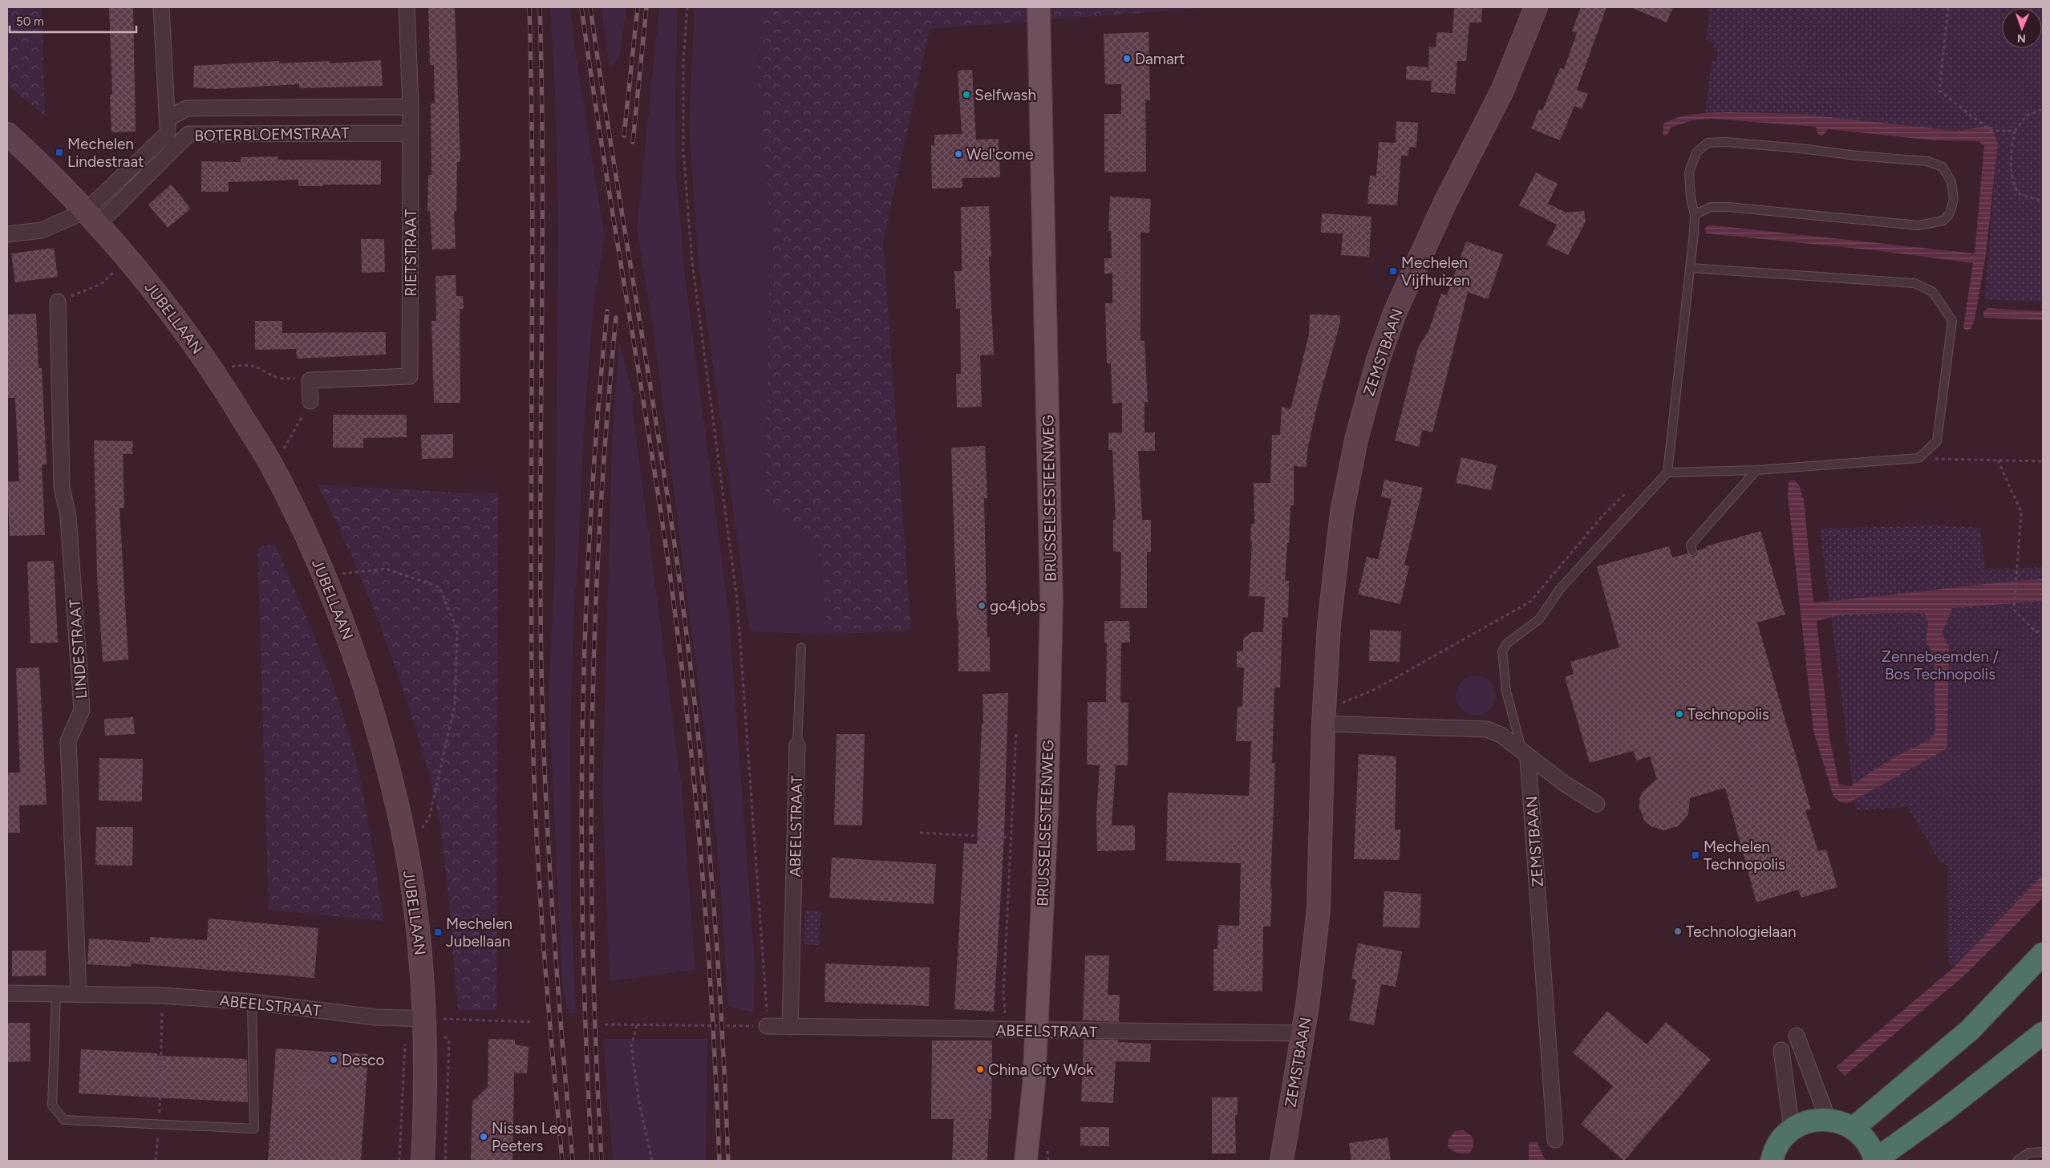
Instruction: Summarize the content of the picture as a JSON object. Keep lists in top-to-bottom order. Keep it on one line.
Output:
{"streets":{"main road":["BRUSSELSESTEENWEG"],"street":["BOTERBLOEMSTRAAT","RIETSTRAAT","JUBELLAAN","ZEMSTBAAN","LINDESTRAAT","ABEELSTRAAT"]},"crossings":[["BOTERBLOEMSTRAAT","RIETSTRAAT"],["BOTERBLOEMSTRAAT","JUBELLAAN"],["JUBELLAAN","ABEELSTRAAT"],["ZEMSTBAAN","ABEELSTRAAT"],["BRUSSELSESTEENWEG","ABEELSTRAAT"],["LINDESTRAAT","ABEELSTRAAT"]],"parks":["Zennebeemden / Bos Technopolis"],"places":{"other":["Damart","Selfwash","Wel'come","go4jobs","Technopolis","Technologielaan","Desco","China City Wok","Nissan Leo Peeters"],"transit":["Mechelen Lindestraat","Mechelen Vijfhuizen","Mechelen Technopolis","Mechelen Jubellaan"]},"scale_bar":"50 m","north":"bottom"}
